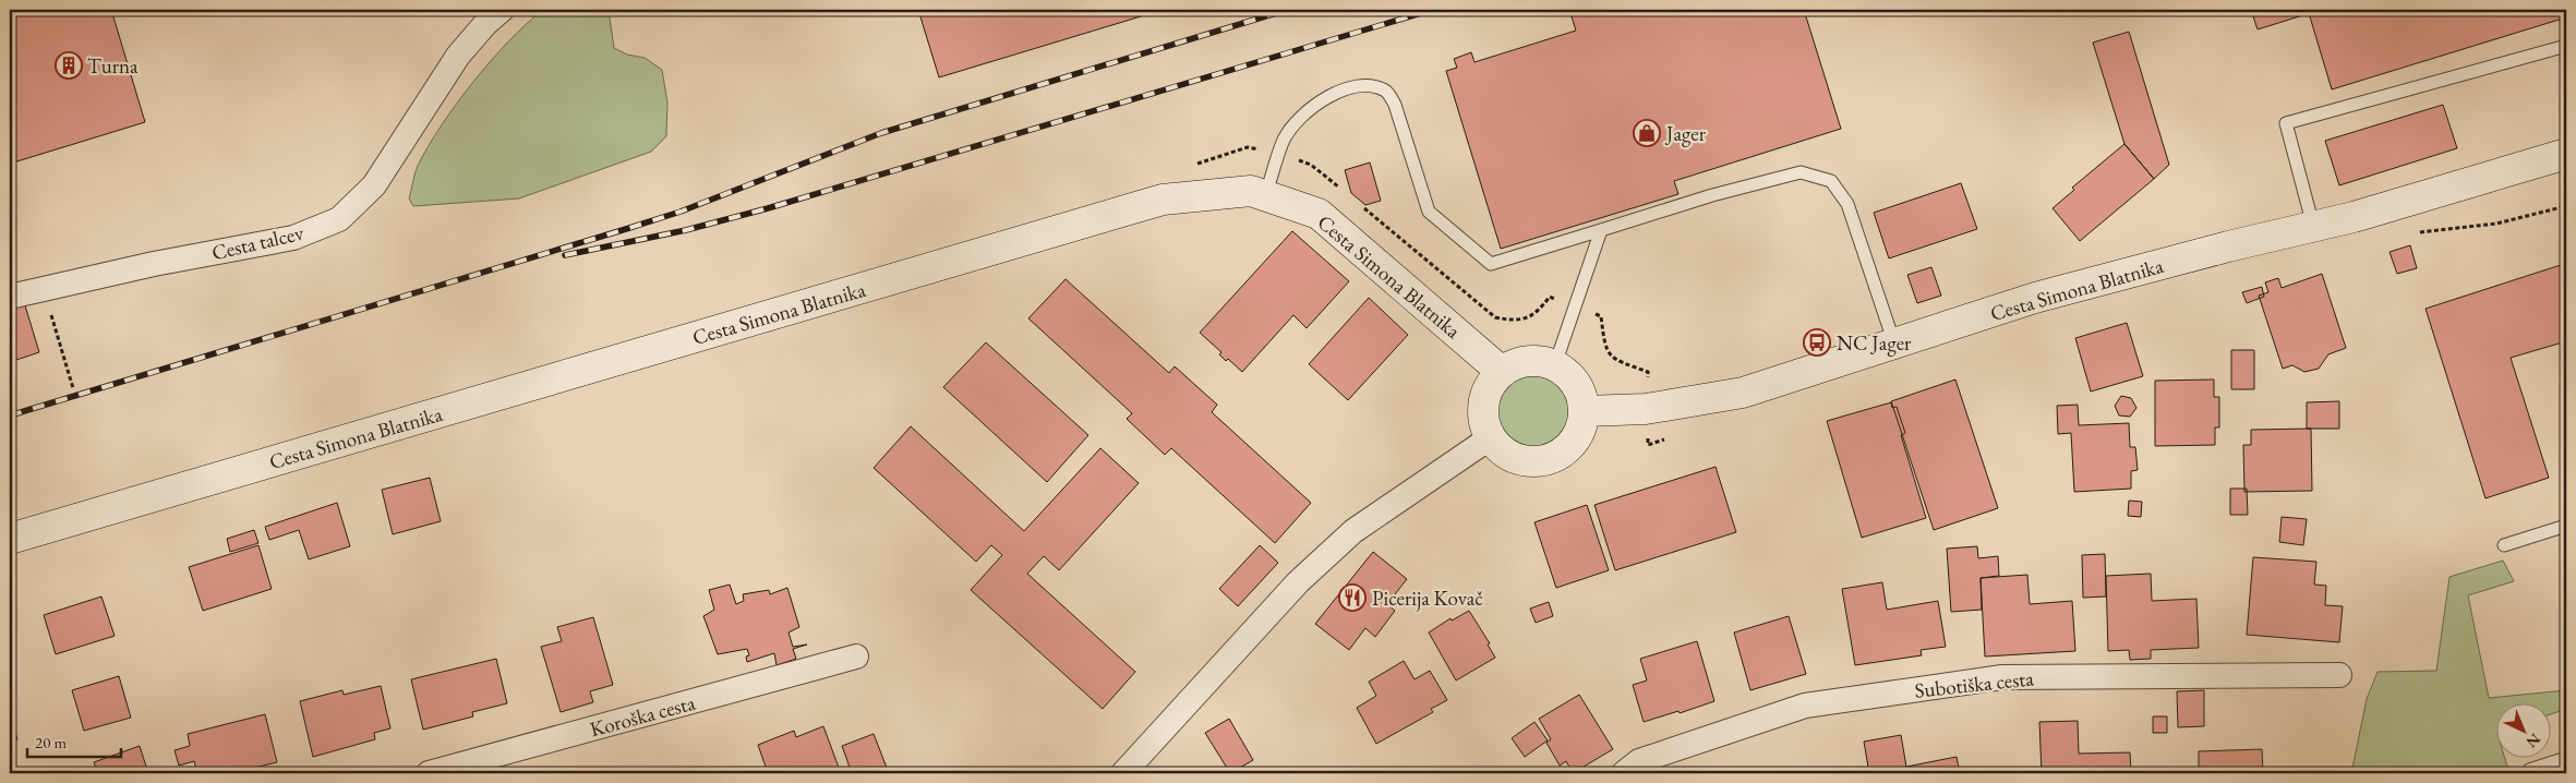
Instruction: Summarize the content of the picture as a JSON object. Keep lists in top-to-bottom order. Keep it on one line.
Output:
{"streets":{"street":["Cesta talcev","Cesta Simona Blatnika","Subotiška cesta","Koroška cesta"]},"places":{"building":["Turna"],"shop":["Jager"],"bus stop":["NC Jager"],"restaurant":["Picerija Kovač"]},"scale_bar":"20 m","north":"bottom right"}
